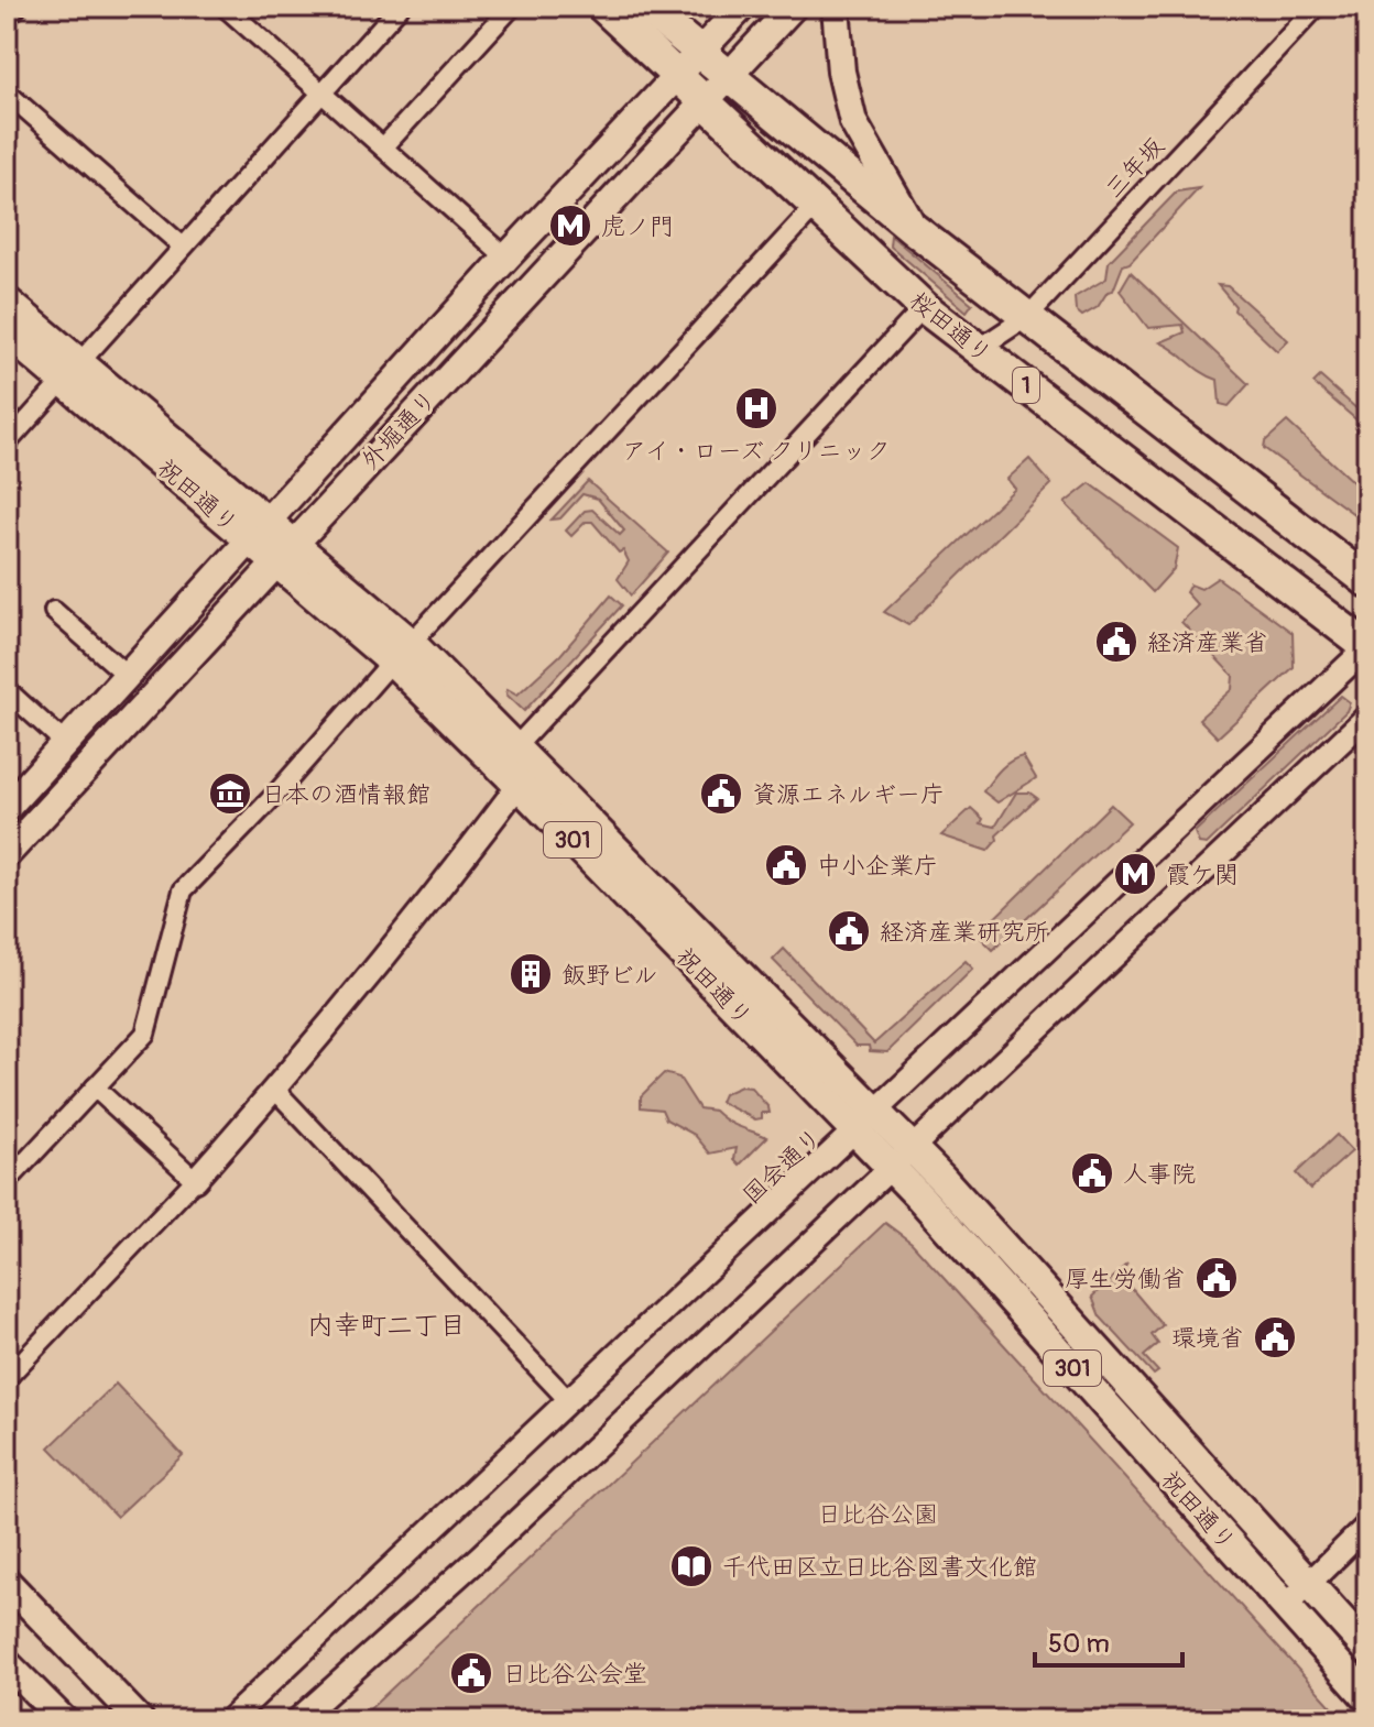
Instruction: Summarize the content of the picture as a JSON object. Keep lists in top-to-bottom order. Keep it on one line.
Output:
{"streets":{"highway":["桜田通り","1"],"main road":["外堀通り","祝田通り","301"],"street":["三年坂","国会通り"]},"crossings":[["三年坂","桜田通り"],["三年坂","1"],["桜田通り","外堀通り"],["桜田通り","国会通り"],["1","外堀通り"],["外堀通り","祝田通り"],["祝田通り","国会通り"]],"districts":["内幸町二丁目"],"parks":["日比谷公園"],"places":{"metro station":["虎ノ門","霞ケ関"],"hospital":["アイ・ローズ クリニック"],"public building":["経済産業省","資源エネルギー庁","中小企業庁","経済産業研究所","人事院","厚生労働省","環境省","日比谷公会堂"],"museum":["日本の酒情報館"],"building":["飯野ビル"],"library":["千代田区立日比谷図書文化館"]},"scale_bar":"50 m"}
